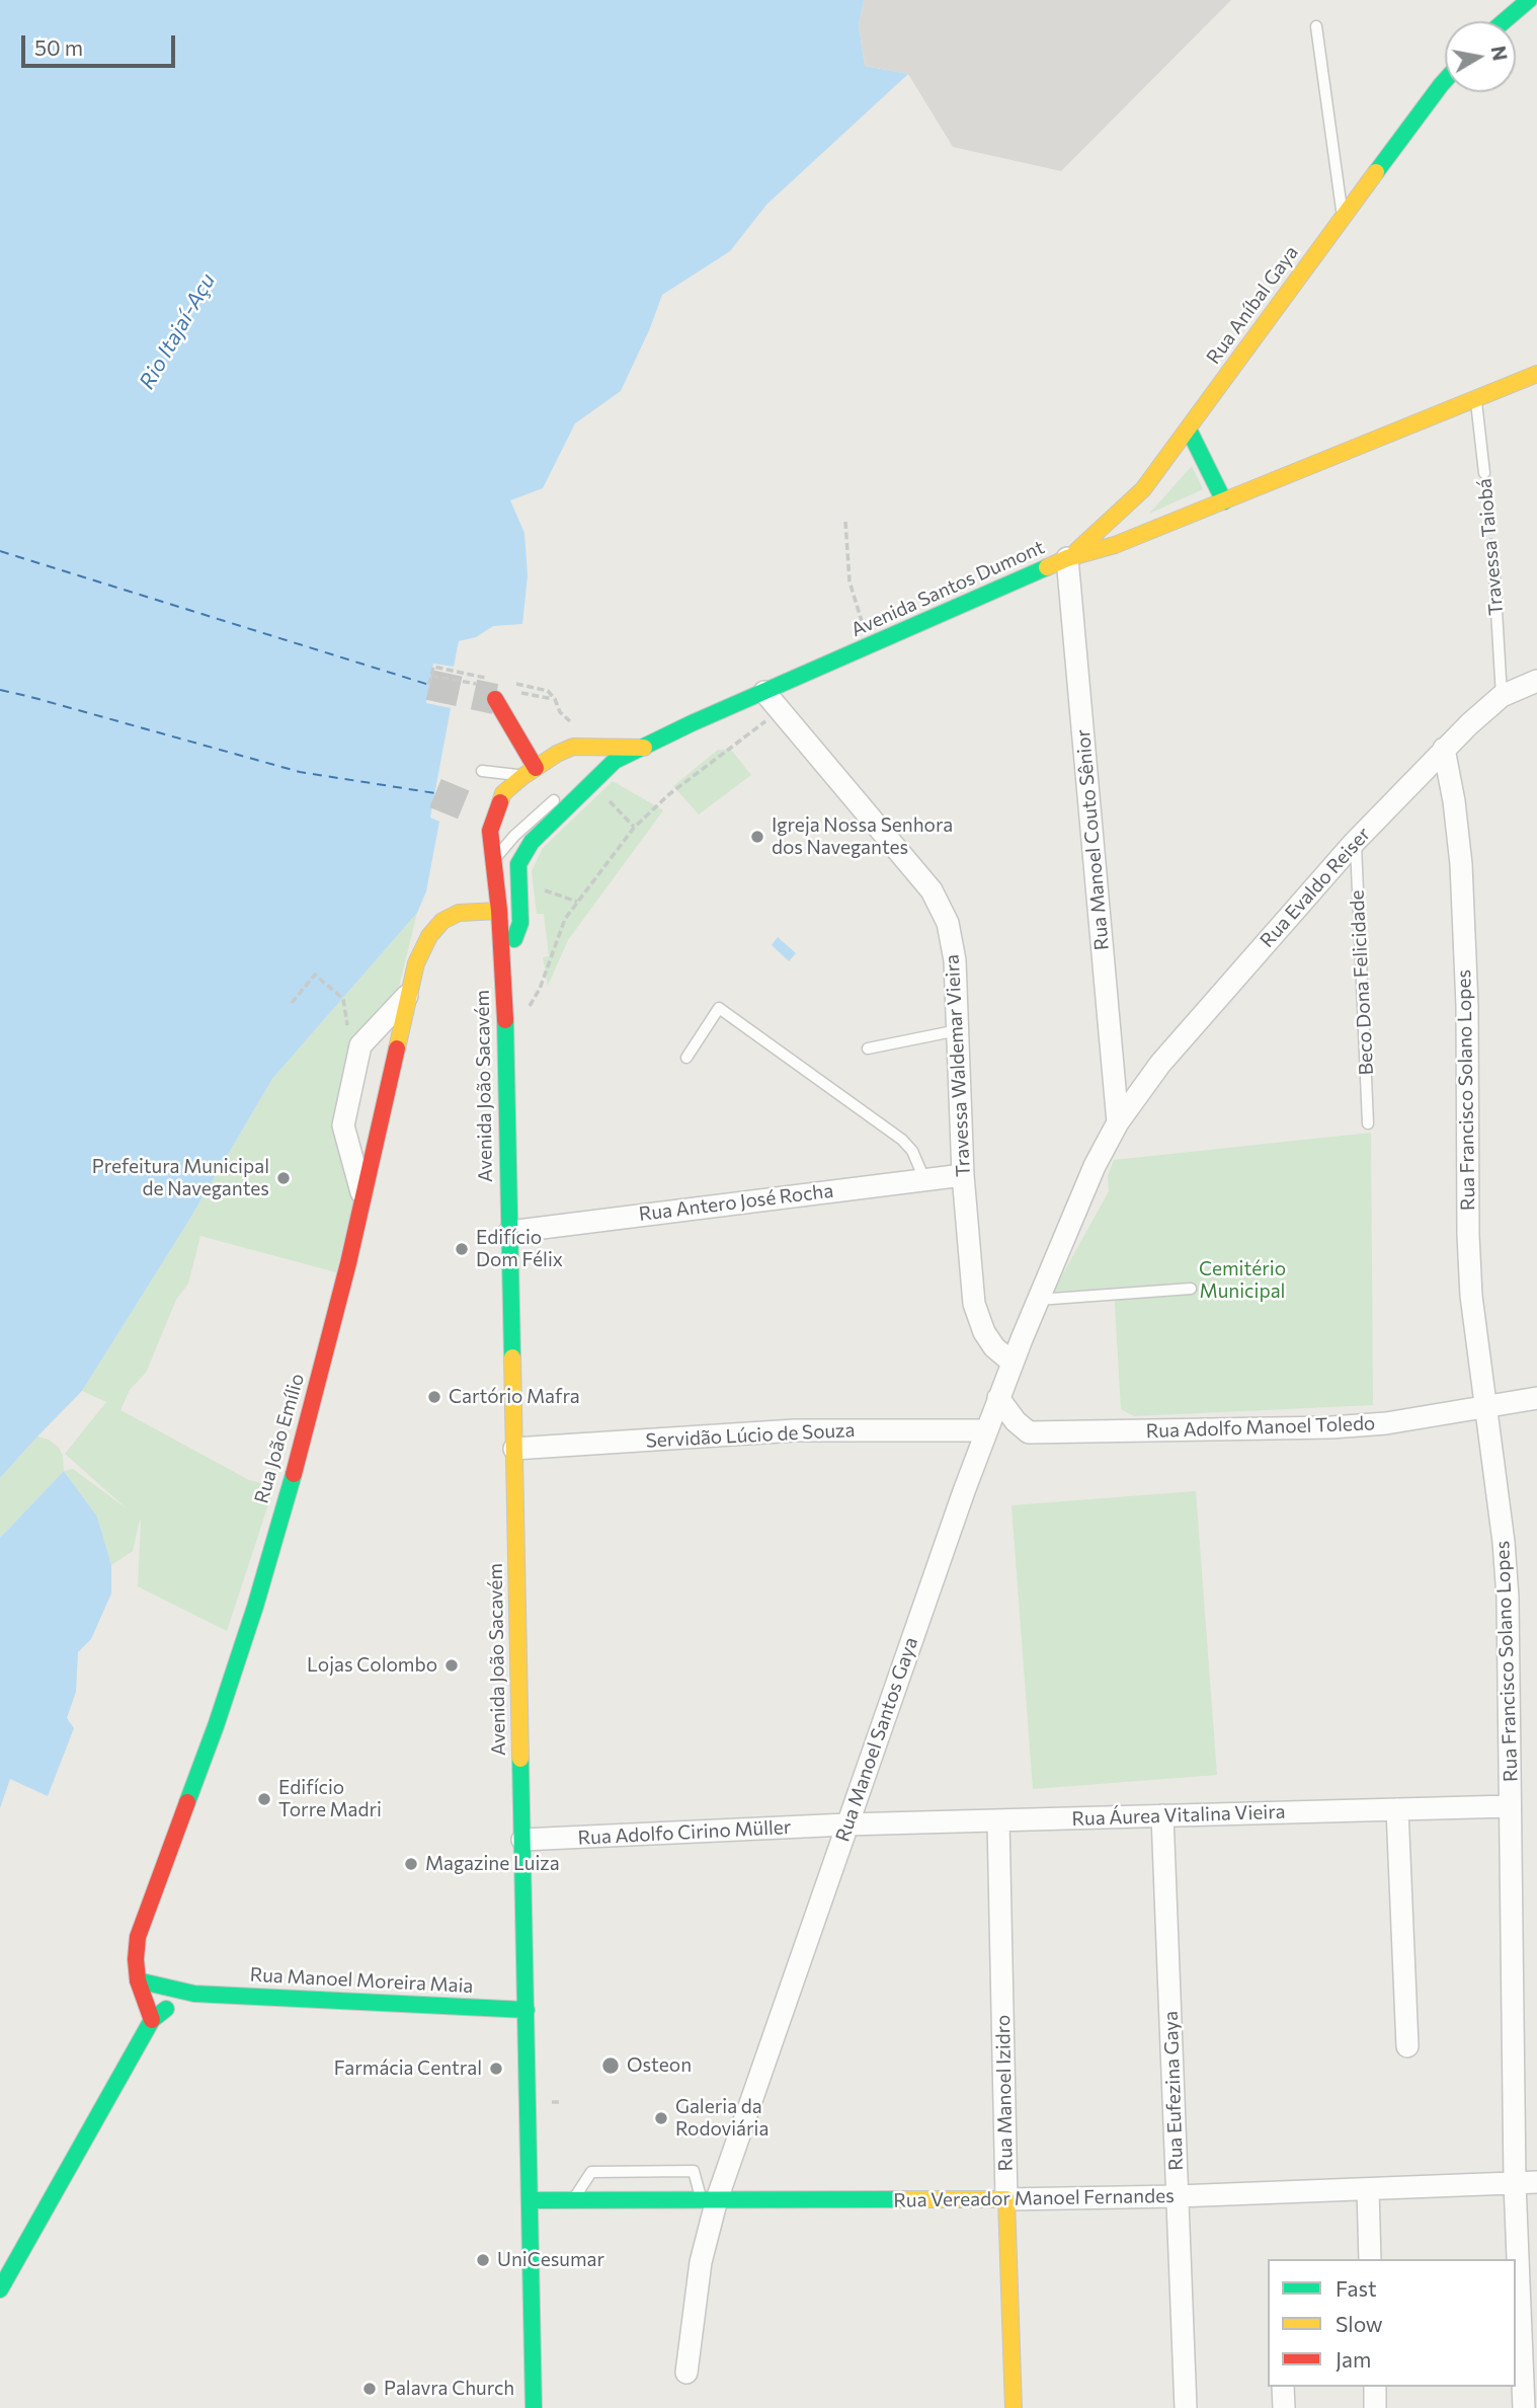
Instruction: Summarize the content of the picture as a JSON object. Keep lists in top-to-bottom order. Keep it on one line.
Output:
{"streets":{"main road":["Rua Aníbal Gaya","Avenida Santos Dumont","Avenida João Sacavém","Rua João Emílio","Rua Manoel Moreira Maia","Rua Manoel Izidro","Rua Vereador Manoel Fernandes"],"street":["Rua Manoel Couto Sênior","Rua Evaldo Reiser","Travessa Waldemar Vieira","Rua Francisco Solano Lopes","Rua Antero José Rocha","Rua Adolfo Manoel Toledo","Servidão Lúcio de Souza","Rua Manoel Santos Gaya","Rua Áurea Vitalina Vieira","Rua Adolfo Cirino Müller","Rua Eufezina Gaya"],"lane":["Travessa Taiobá","Beco Dona Felicidade"]},"crossings":[["Rua Aníbal Gaya","Avenida Santos Dumont"],["Rua Aníbal Gaya","Rua Manoel Couto Sênior"],["Travessa Taiobá","Avenida Santos Dumont"],["Travessa Taiobá","Rua Evaldo Reiser"],["Avenida Santos Dumont","Rua Manoel Couto Sênior"],["Avenida Santos Dumont","Travessa Waldemar Vieira"],["Avenida Santos Dumont","Avenida João Sacavém"],["Rua Manoel Couto Sênior","Rua Evaldo Reiser"],["Rua Manoel Couto Sênior","Rua Manoel Santos Gaya"],["Rua Evaldo Reiser","Beco Dona Felicidade"],["Rua Evaldo Reiser","Rua Francisco Solano Lopes"],["Rua Evaldo Reiser","Rua Manoel Santos Gaya"],["Travessa Waldemar Vieira","Rua Antero José Rocha"],["Travessa Waldemar Vieira","Rua Manoel Santos Gaya"],["Avenida João Sacavém","Rua Antero José Rocha"],["Avenida João Sacavém","Servidão Lúcio de Souza"],["Avenida João Sacavém","Rua João Emílio"],["Avenida João Sacavém","Rua Adolfo Cirino Müller"],["Avenida João Sacavém","Rua Manoel Moreira Maia"],["Avenida João Sacavém","Rua Vereador Manoel Fernandes"],["Rua Francisco Solano Lopes","Rua Adolfo Manoel Toledo"],["Rua Francisco Solano Lopes","Rua Áurea Vitalina Vieira"],["Rua Francisco Solano Lopes","Rua Vereador Manoel Fernandes"],["Rua Adolfo Manoel Toledo","Rua Manoel Santos Gaya"],["Servidão Lúcio de Souza","Rua Manoel Santos Gaya"],["Rua João Emílio","Rua Manoel Moreira Maia"],["Rua Manoel Santos Gaya","Rua Áurea Vitalina Vieira"],["Rua Manoel Santos Gaya","Rua Adolfo Cirino Müller"],["Rua Manoel Santos Gaya","Rua Vereador Manoel Fernandes"],["Rua Áurea Vitalina Vieira","Rua Adolfo Cirino Müller"],["Rua Áurea Vitalina Vieira","Rua Eufezina Gaya"],["Rua Áurea Vitalina Vieira","Rua Manoel Izidro"],["Rua Eufezina Gaya","Rua Vereador Manoel Fernandes"],["Rua Manoel Izidro","Rua Vereador Manoel Fernandes"]],"water":["Rio Itajaí-Açu"],"parks":["Cemitério Municipal"],"places":["Igreja Nossa Senhora dos Navegantes","Prefeitura Municipal de Navegantes","Edifício Dom Félix","Cartório Mafra","Lojas Colombo","Edifício Torre Madri","Magazine Luiza","Osteon","Farmácia Central","Galeria da Rodoviária","UniCesumar","Palavra Church"],"legend":["Fast","Slow","Jam"],"scale_bar":"50 m","north":"right"}
